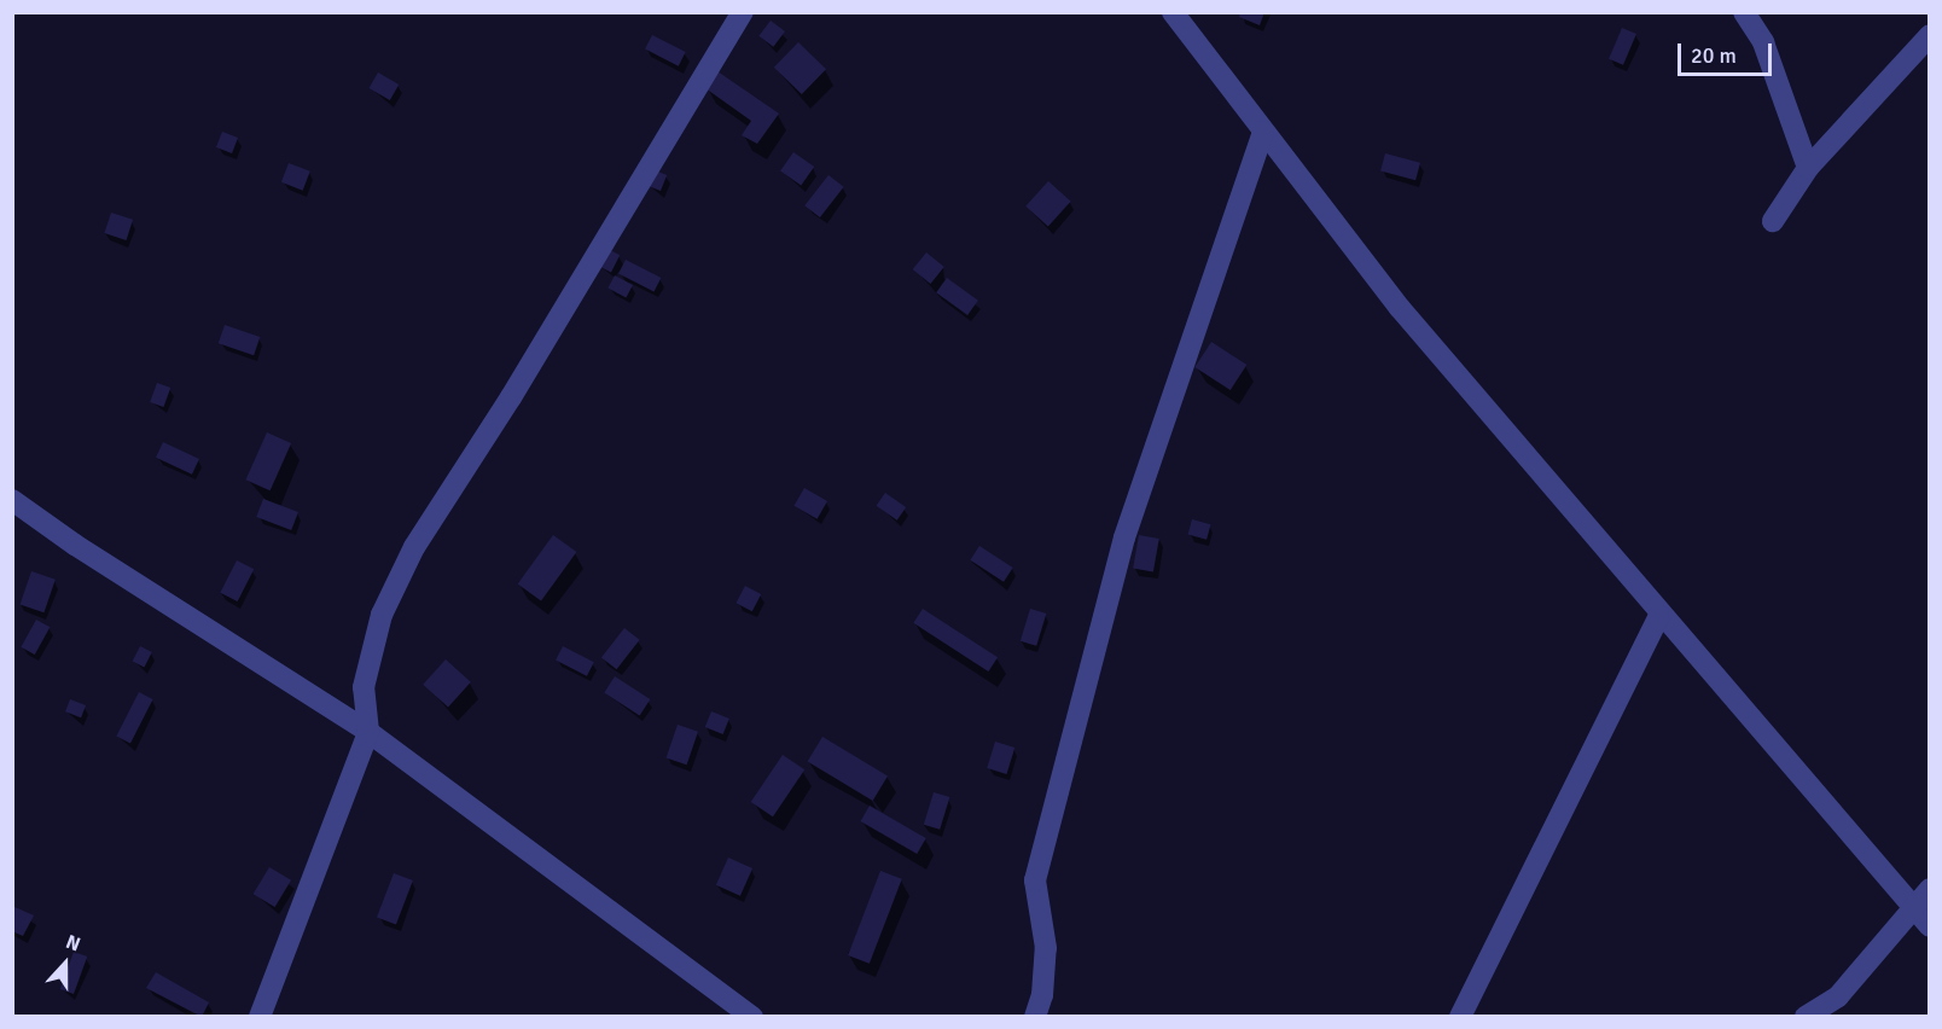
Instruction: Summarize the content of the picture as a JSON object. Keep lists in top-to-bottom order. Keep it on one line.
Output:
{"scale_bar":"20 m","north":"top"}
